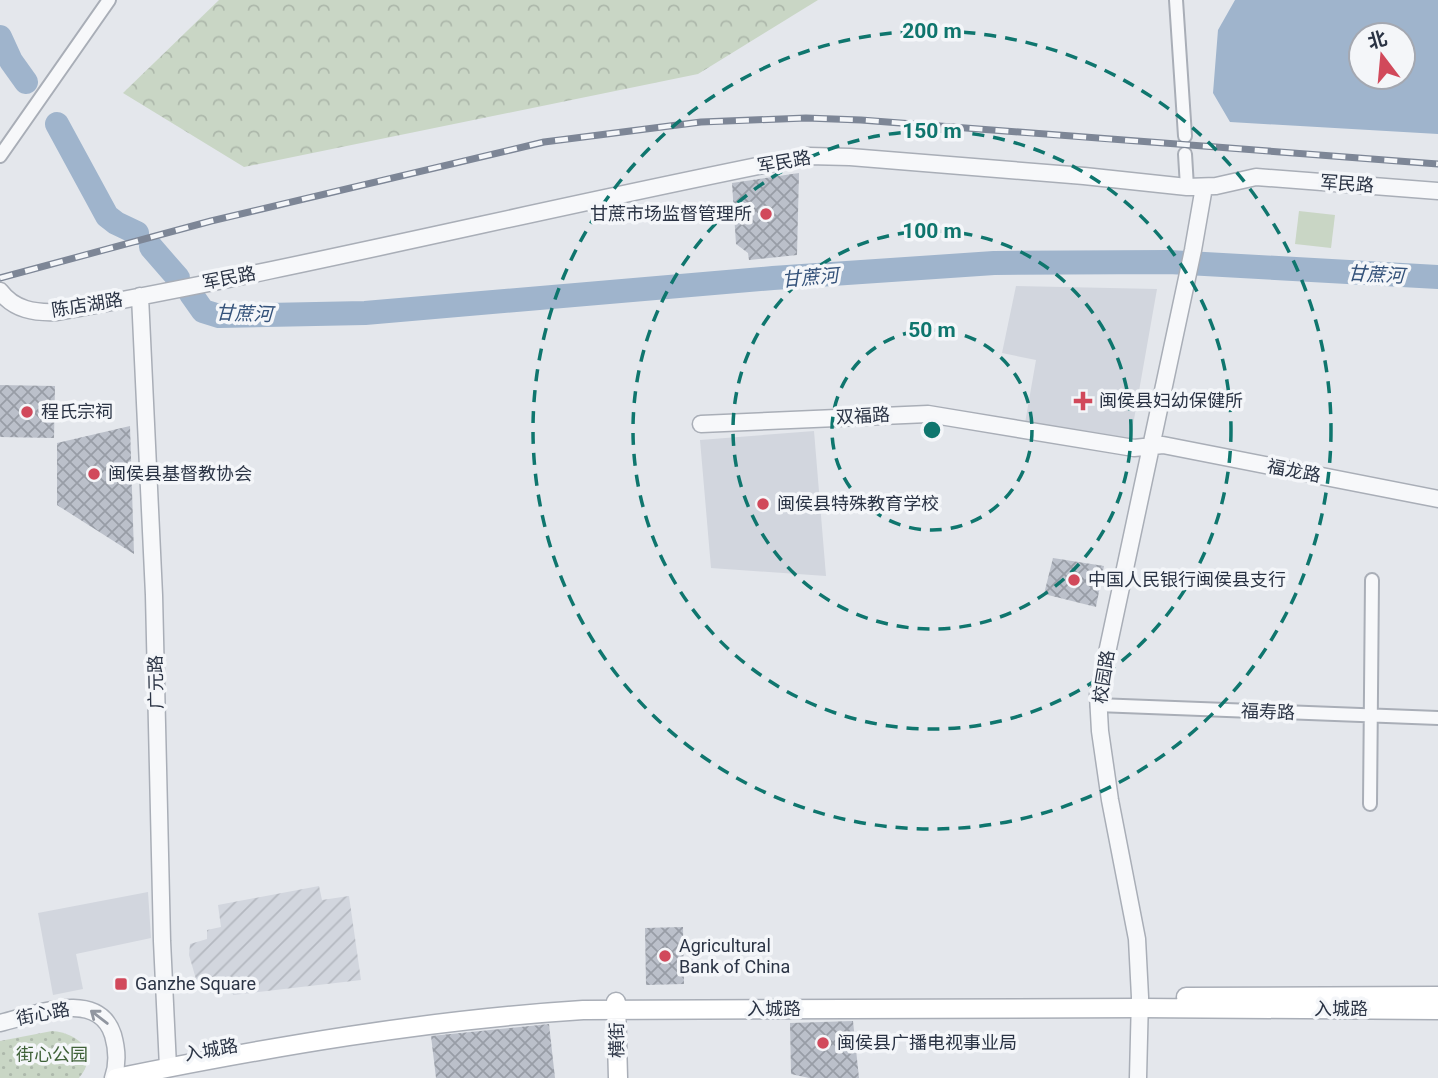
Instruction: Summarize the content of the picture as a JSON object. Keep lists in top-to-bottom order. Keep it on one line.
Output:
{"streets":{"main road":["入城路","横街"],"street":["军民路","陈店湖路","双福路","福龙路","校园路","广元路","福寿路","街心路"]},"crossings":[["军民路","陈店湖路"],["军民路","校园路"],["军民路","广元路"],["陈店湖路","广元路"],["双福路","福龙路"],["双福路","校园路"],["福龙路","校园路"],["校园路","福寿路"],["校园路","入城路"],["广元路","入城路"],["入城路","街心路"],["入城路","横街"]],"water":["甘蔗河"],"parks":["街心公园"],"places":{"other":["甘蔗市场监督管理所","程氏宗祠","闽侯县基督教协会","闽侯县特殊教育学校","中国人民银行闽侯县支行","Agricultural Bank of China","闽侯县广播电视事业局"],"health":["闽侯县妇幼保健所"],"transit":["Ganzhe Square"]},"north":"top","rings":["200 m","150 m","100 m","50 m"]}
